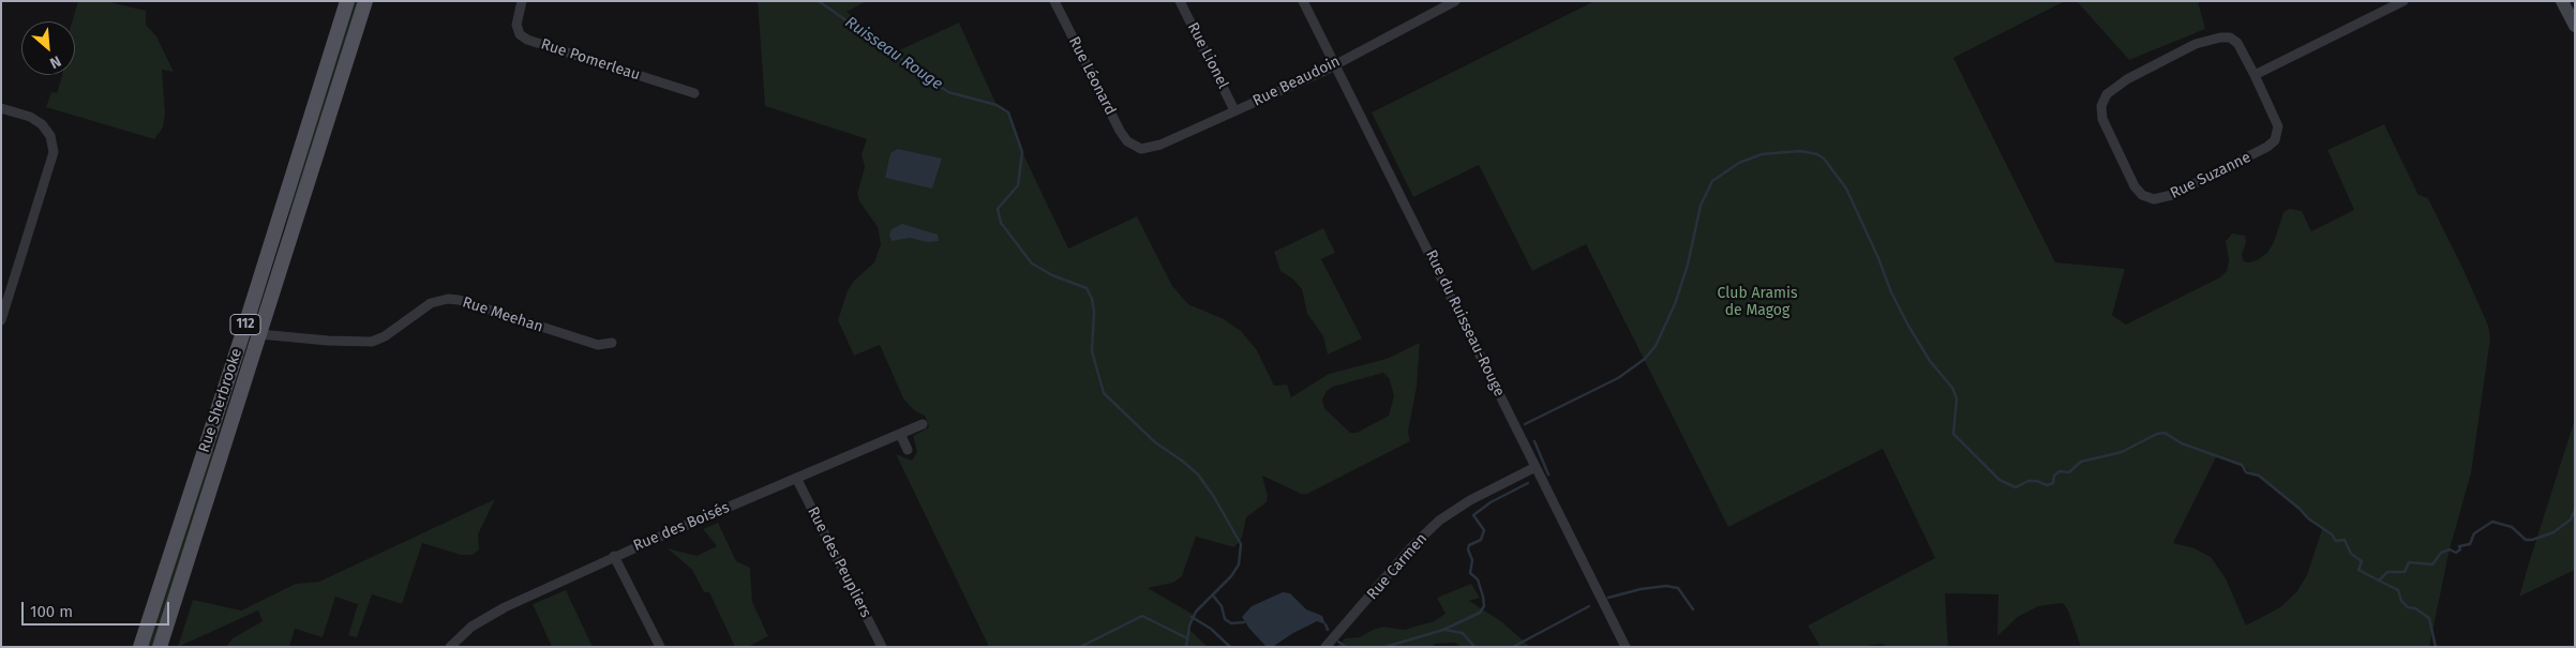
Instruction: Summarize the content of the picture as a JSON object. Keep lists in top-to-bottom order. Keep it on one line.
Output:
{"streets":{"main road":["112","Rue Sherbrooke"],"street":["Rue Lionel","Rue Pomerleau","Rue Léonard","Rue Beaudoin","Rue Suzanne","Rue Meehan","Rue du Ruisseau-Rouge","Rue des Boisés","Rue des Peupliers","Rue Carmen"]},"crossings":[["Rue Lionel","Rue Beaudoin"],["Rue Léonard","Rue Beaudoin"],["Rue Beaudoin","Rue du Ruisseau-Rouge"],["Rue Meehan","Rue Sherbrooke"],["Rue du Ruisseau-Rouge","Rue Carmen"],["Rue des Boisés","Rue des Peupliers"]],"water":["Ruisseau Rouge"],"parks":["Club Aramis de Magog"],"scale_bar":"100 m","north":"bottom right"}
